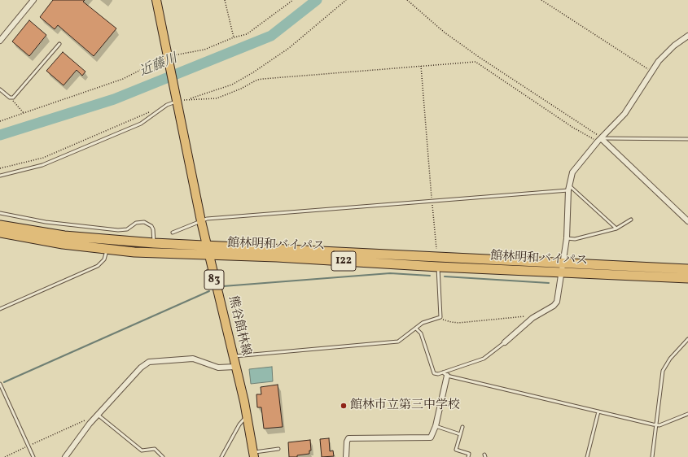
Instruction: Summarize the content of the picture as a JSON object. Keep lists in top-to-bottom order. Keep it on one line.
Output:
{"streets":{"highway":["館林明和バイパス","122"],"main road":["83","熊谷館林線"]},"crossings":[["館林明和バイパス","熊谷館林線"],["83","熊谷館林線"]],"water":["近藤川"],"places":["館林市立第三中学校"]}
